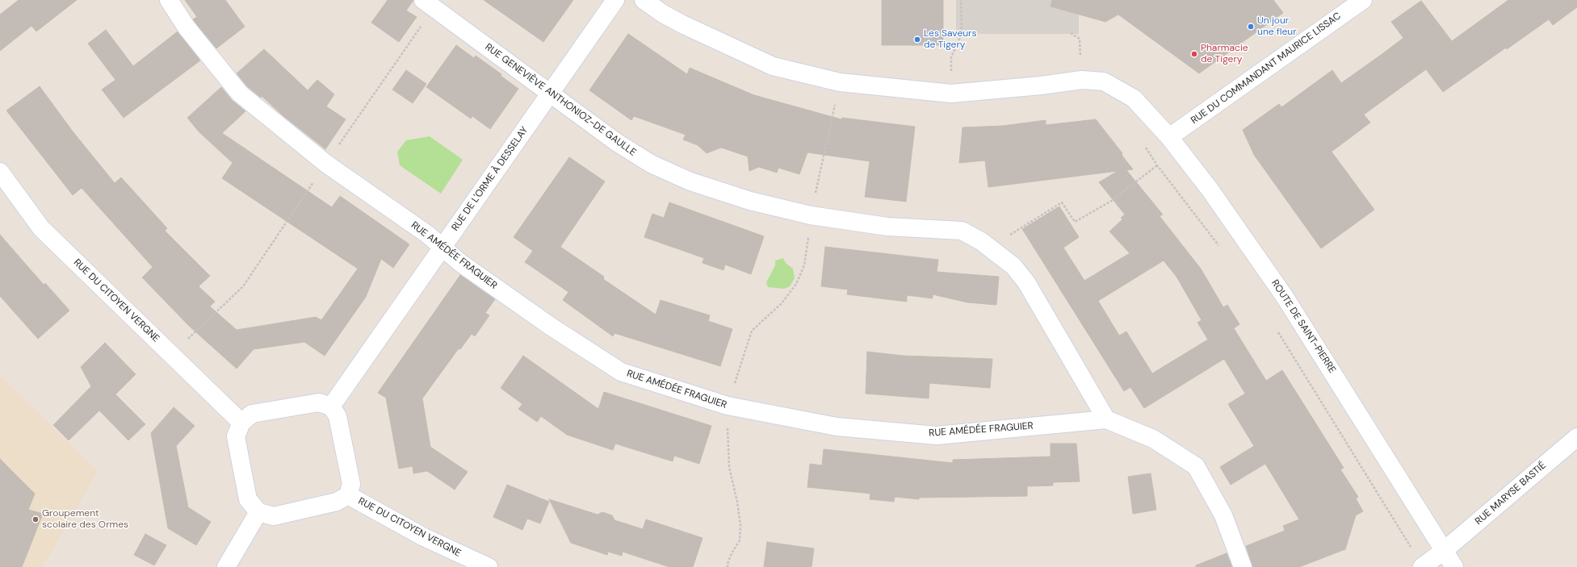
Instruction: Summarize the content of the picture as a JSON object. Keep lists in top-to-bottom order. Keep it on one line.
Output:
{"streets":{"street":["RUE DU COMMANDANT MAURICE LISSAC","RUE GENEVIÈVE ANTHONIOZ-DE GAULLE","RUE DE L'ORME À DESSELAY","RUE AMÉDÉE FRAGUIER","RUE DU CITOYEN VERGNE","ROUTE DE SAINT-PIERRE","RUE MARYSE BASTIÉ"]},"crossings":[["RUE DU COMMANDANT MAURICE LISSAC","ROUTE DE SAINT-PIERRE"],["RUE GENEVIÈVE ANTHONIOZ-DE GAULLE","RUE DE L'ORME À DESSELAY"],["RUE GENEVIÈVE ANTHONIOZ-DE GAULLE","RUE AMÉDÉE FRAGUIER"],["RUE DE L'ORME À DESSELAY","RUE AMÉDÉE FRAGUIER"],["ROUTE DE SAINT-PIERRE","RUE MARYSE BASTIÉ"]],"places":["Un jour une fleur","Les Saveurs de Tigery","Pharmacie de Tigery","Groupement scolaire des Ormes"]}
